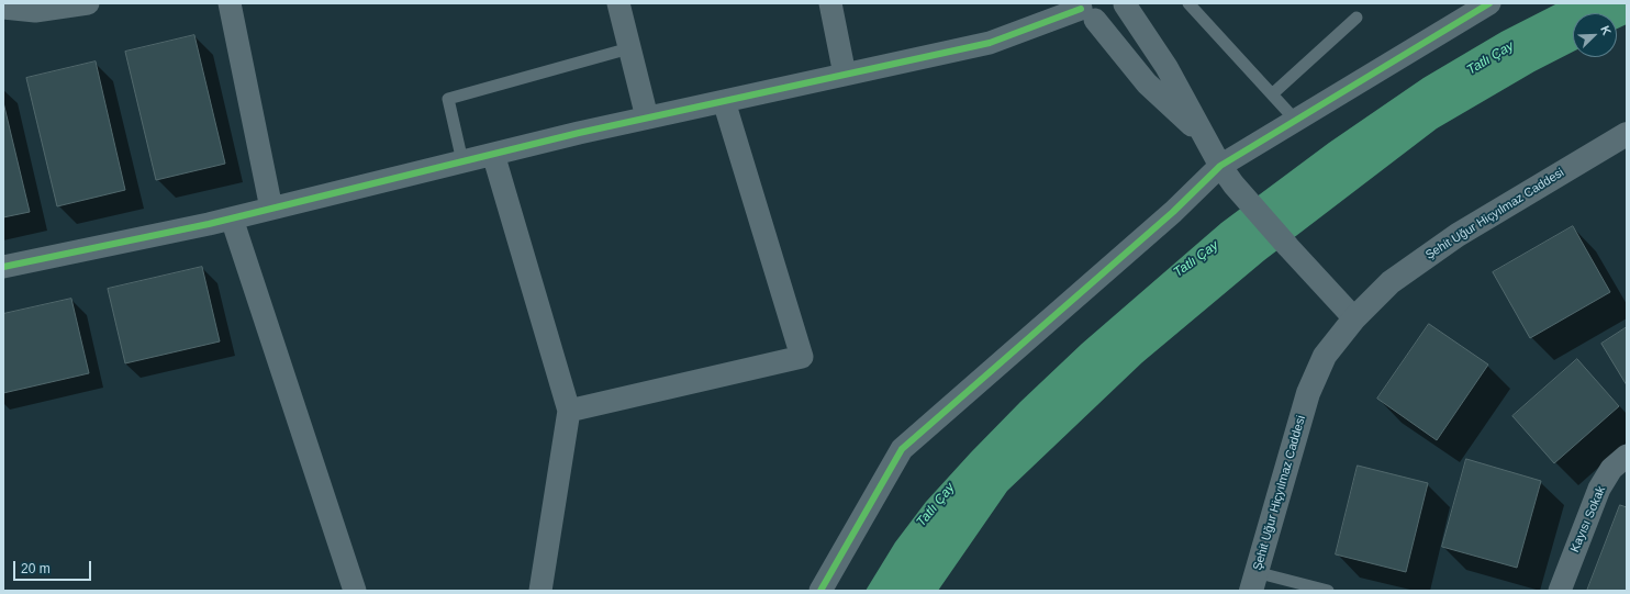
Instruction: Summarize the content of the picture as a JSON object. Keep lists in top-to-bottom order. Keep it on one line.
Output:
{"streets":{"street":["Şehit Uğur Hiçyılmaz Caddesi","Kayısı Sokak"]},"water":["Tatlı Çay"],"scale_bar":"20 m","north":"top right"}
